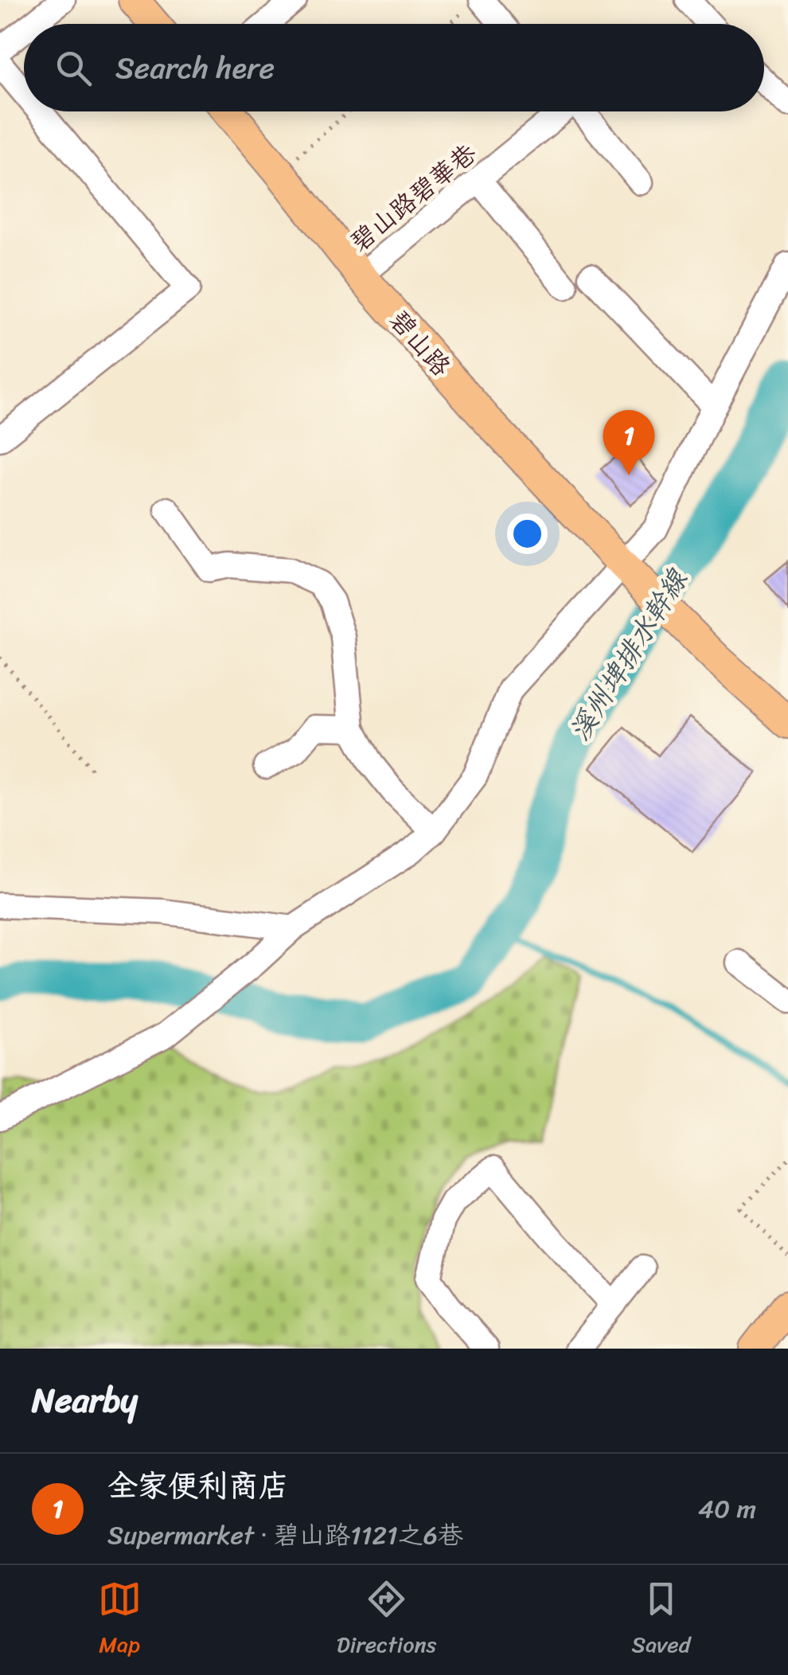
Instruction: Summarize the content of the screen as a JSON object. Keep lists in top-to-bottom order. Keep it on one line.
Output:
{"streets":{"main road":["碧山路"],"street":["碧山路碧華巷"]},"crossings":[["碧山路碧華巷","碧山路"]],"water":["溪州埤排水幹線"],"page":{"search":"Search here","pins":"1","heading":"Nearby","list":[{"mark":"1","name":"全家便利商店","note":"Supermarket · 碧山路1121之6巷","value":"40 m"}],"nav":["Map","Directions","Saved"]}}
